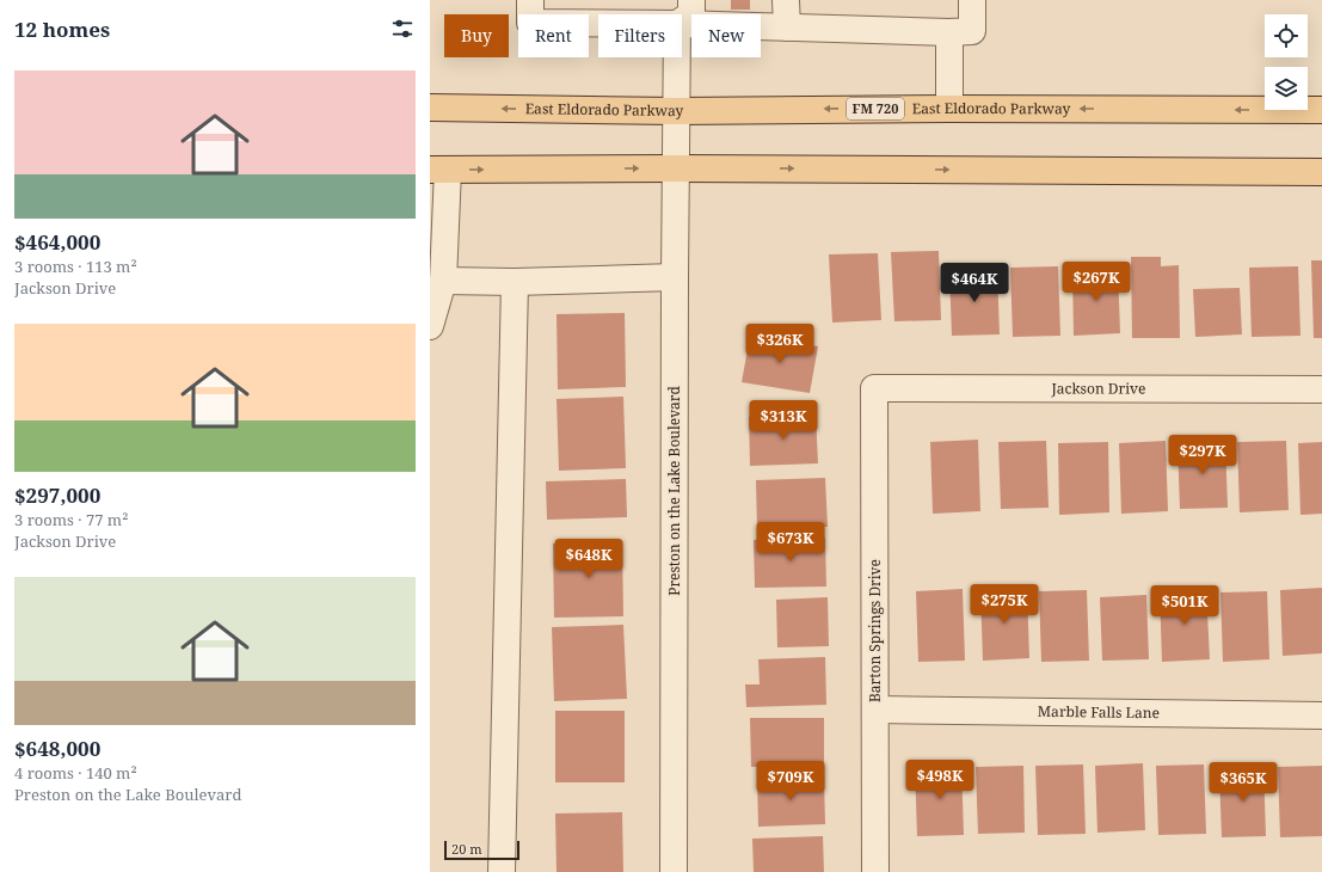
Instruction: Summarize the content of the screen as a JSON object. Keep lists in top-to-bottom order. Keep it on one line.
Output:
{"streets":{"main road":["FM 720","East Eldorado Parkway"],"street":["Jackson Drive","Preston on the Lake Boulevard","Barton Springs Drive","Marble Falls Lane"]},"crossings":[["East Eldorado Parkway","Preston on the Lake Boulevard"],["Jackson Drive","Barton Springs Drive"],["Barton Springs Drive","Marble Falls Lane"]],"scale_bar":"20 m","page":{"heading":"12 homes","chip":["Buy","Rent","Filters","New"],"list":[{"name":"$464,000","note":"3 rooms · 113 m² · Jackson Drive"},{"name":"$297,000","note":"3 rooms · 77 m² · Jackson Drive"},{"name":"$648,000","note":"4 rooms · 140 m² · Preston on the Lake Boulevard"}],"price":["$267K","$464K","$326K","$313K","$297K","$673K","$648K","$275K","$501K","$498K","$709K","$365K"],"scale":"20 m"}}
